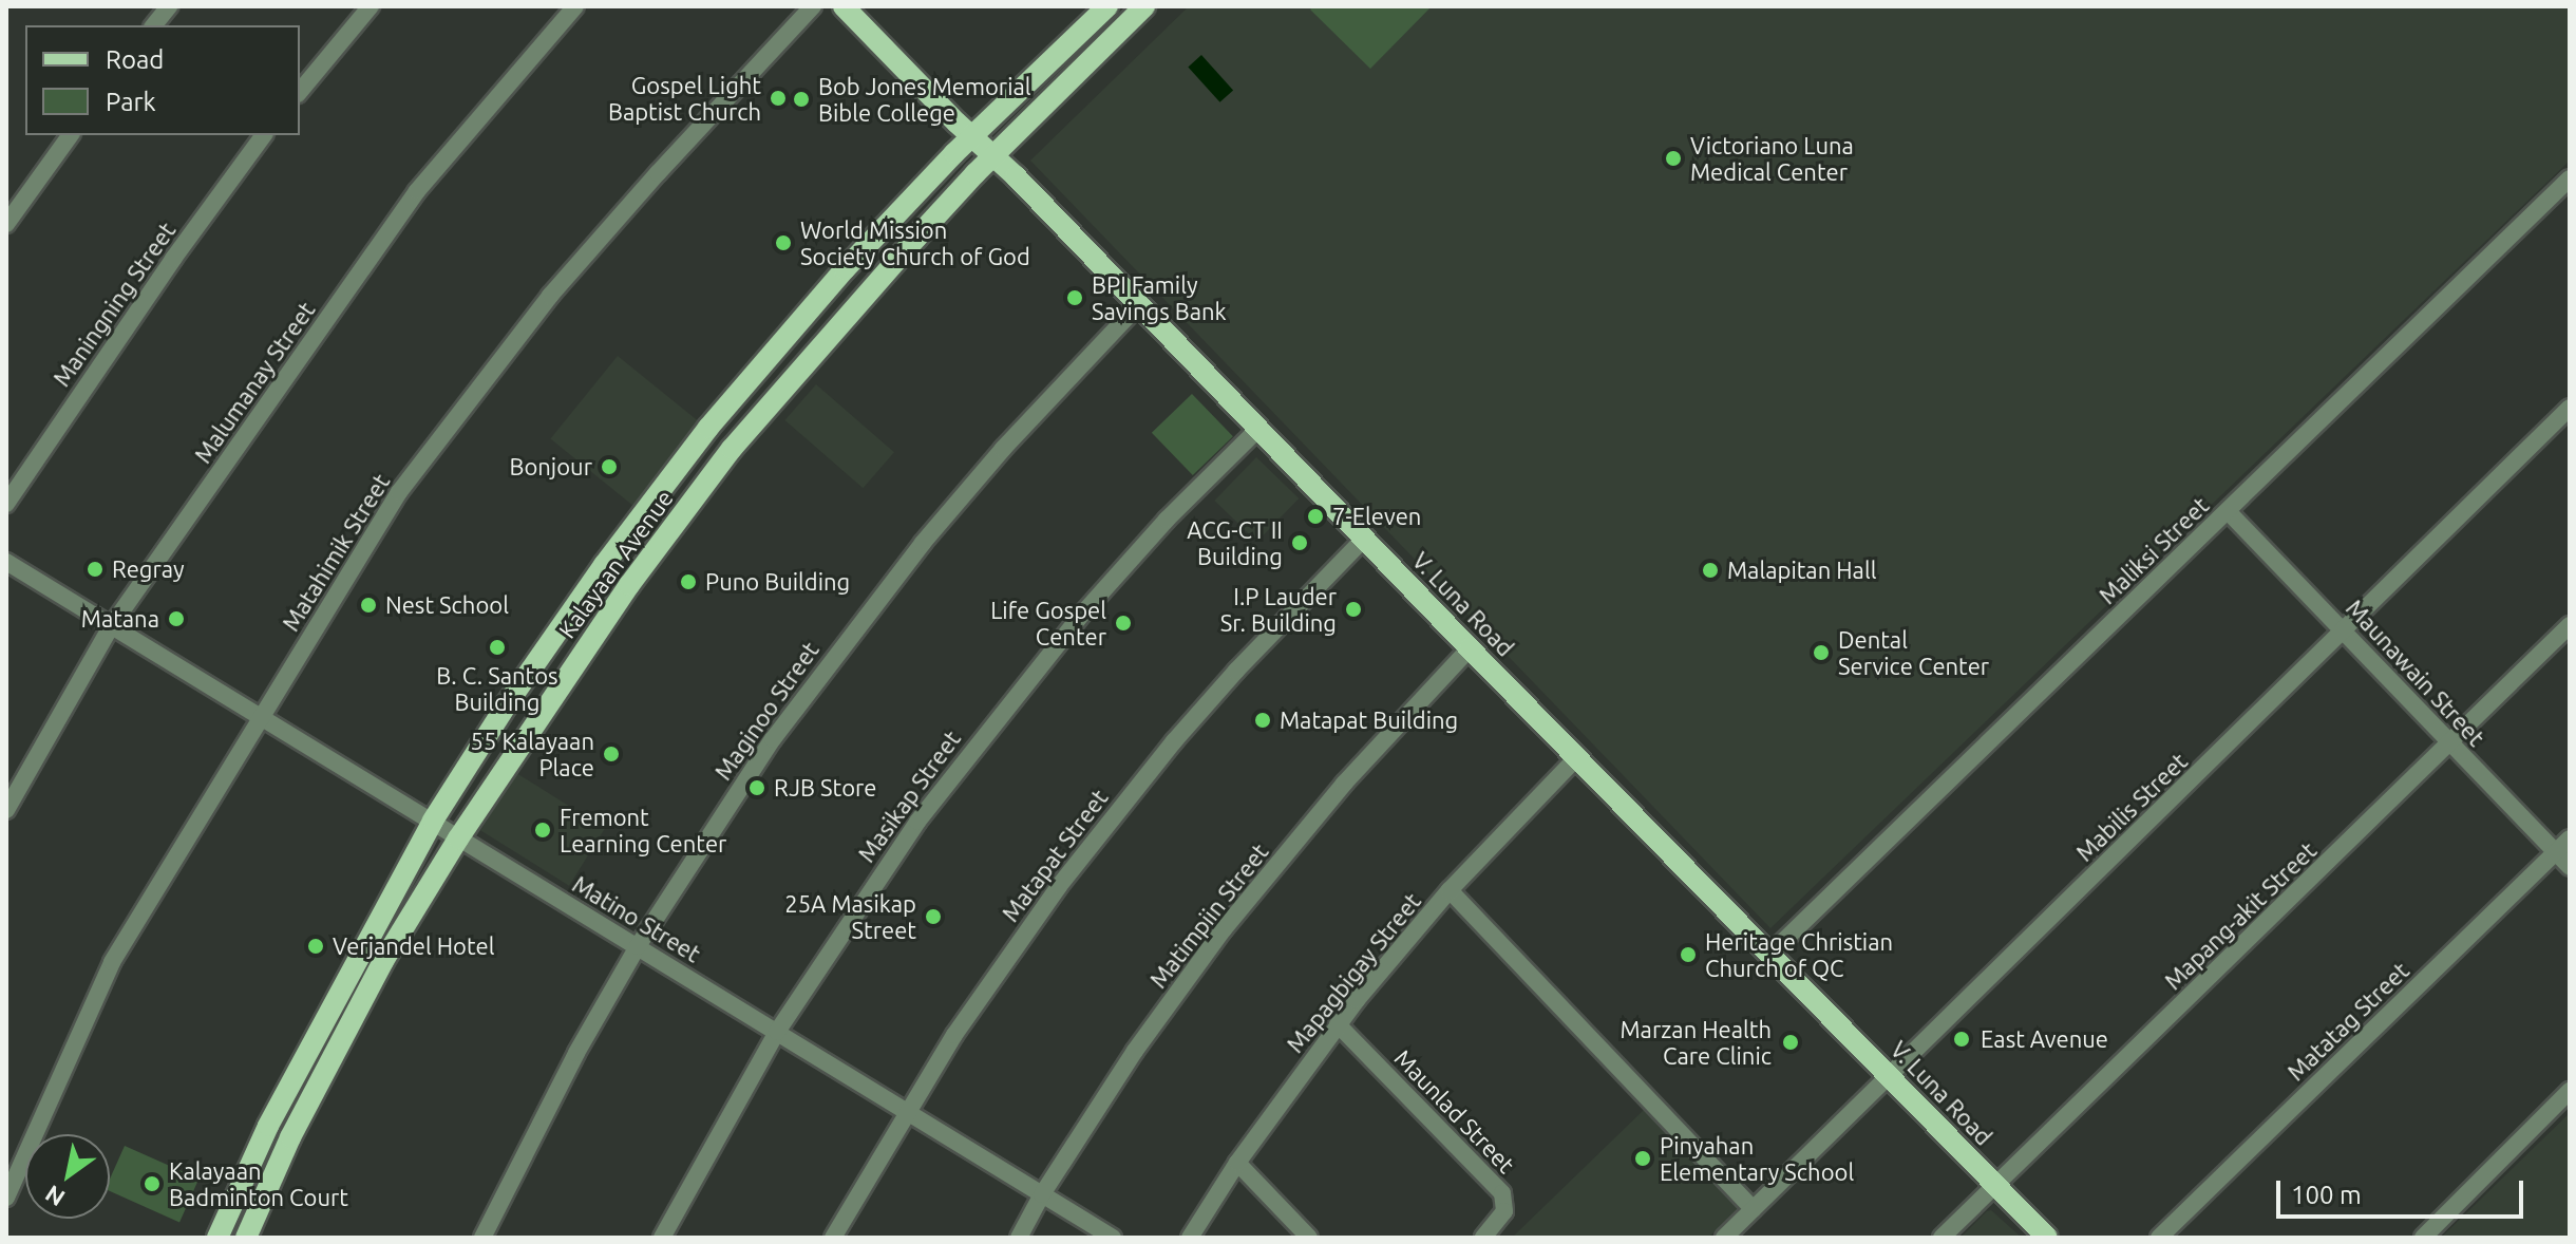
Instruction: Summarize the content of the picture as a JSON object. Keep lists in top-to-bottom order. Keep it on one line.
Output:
{"streets":{"main road":["Kalayaan Avenue","V. Luna Road"],"street":["Maningning Street","Malumanay Street","Maliksi Street","Matahimik Street","Maunawain Street","Maginoo Street","Masikap Street","Mabilis Street","Matapat Street","Matimpiin Street","Mapang-akit Street","Matino Street","Mapagbigay Street","Matatag Street","Maunlad Street"]},"crossings":[["Malumanay Street","Matino Street"],["Maliksi Street","V. Luna Road"],["Maliksi Street","Maunawain Street"],["Matahimik Street","Matino Street"],["Kalayaan Avenue","V. Luna Road"],["Kalayaan Avenue","Matino Street"],["V. Luna Road","Maginoo Street"],["V. Luna Road","Masikap Street"],["V. Luna Road","Mabilis Street"],["V. Luna Road","Matapat Street"],["V. Luna Road","Matimpiin Street"],["V. Luna Road","Mapang-akit Street"],["V. Luna Road","Mapagbigay Street"],["Maunawain Street","Mabilis Street"],["Maunawain Street","Mapang-akit Street"],["Maunawain Street","Matatag Street"],["Maginoo Street","Matino Street"],["Masikap Street","Matino Street"],["Matapat Street","Matino Street"],["Matimpiin Street","Matino Street"],["Mapagbigay Street","Maunlad Street"]],"places":["Gospel Light Baptist Church","Bob Jones Memorial Bible College","Victoriano Luna Medical Center","World Mission Society Church of God","BPI Family Savings Bank","Bonjour","7-Eleven","ACG-CT II Building","Regray","Malapitan Hall","Puno Building","Nest School","I.P Lauder Sr. Building","Matana","Life Gospel Center","B. C. Santos Building","Dental Service Center","Matapat Building","55 Kalayaan Place","RJB Store","Fremont Learning Center","25A Masikap Street","Verjandel Hotel","Heritage Christian Church of QC","East Avenue","Marzan Health Care Clinic","Pinyahan Elementary School","Kalayaan Badminton Court"],"legend":["Road","Park"],"scale_bar":"100 m","north":"bottom left"}
